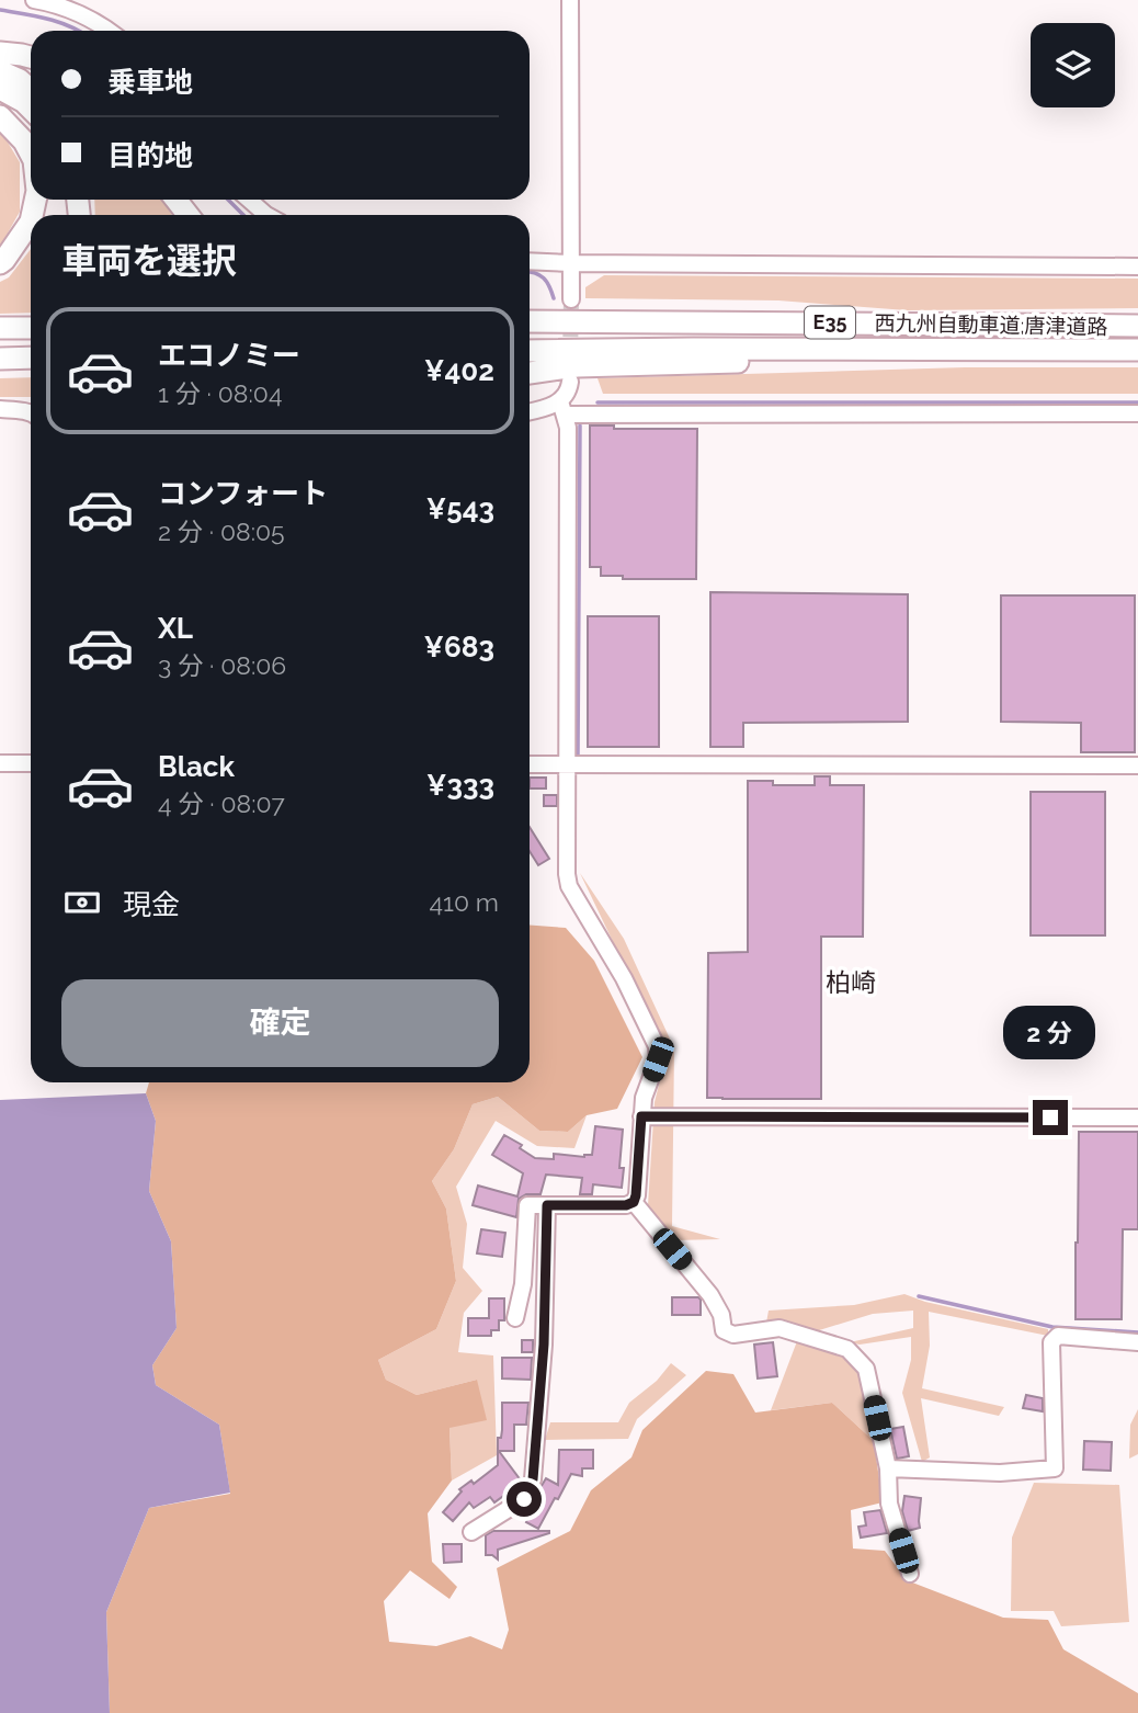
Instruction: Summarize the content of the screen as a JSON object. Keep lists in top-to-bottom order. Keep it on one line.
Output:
{"streets":{"highway":["E35","西九州自動車道;唐津道路"]},"districts":["柏崎"],"page":{"banner":["乗車地","目的地"],"heading":"車両を選択","list":[{"name":"エコノミー","note":"1 分 · 08:04","value":"¥402"},{"name":"コンフォート","note":"2 分 · 08:05","value":"¥543"},{"name":"XL","note":"3 分 · 08:06","value":"¥683"},{"name":"Black","note":"4 分 · 08:07","value":"¥333"}],"pay":["現金","410 m"],"buttons":"確定","bubble":"2 分"}}
